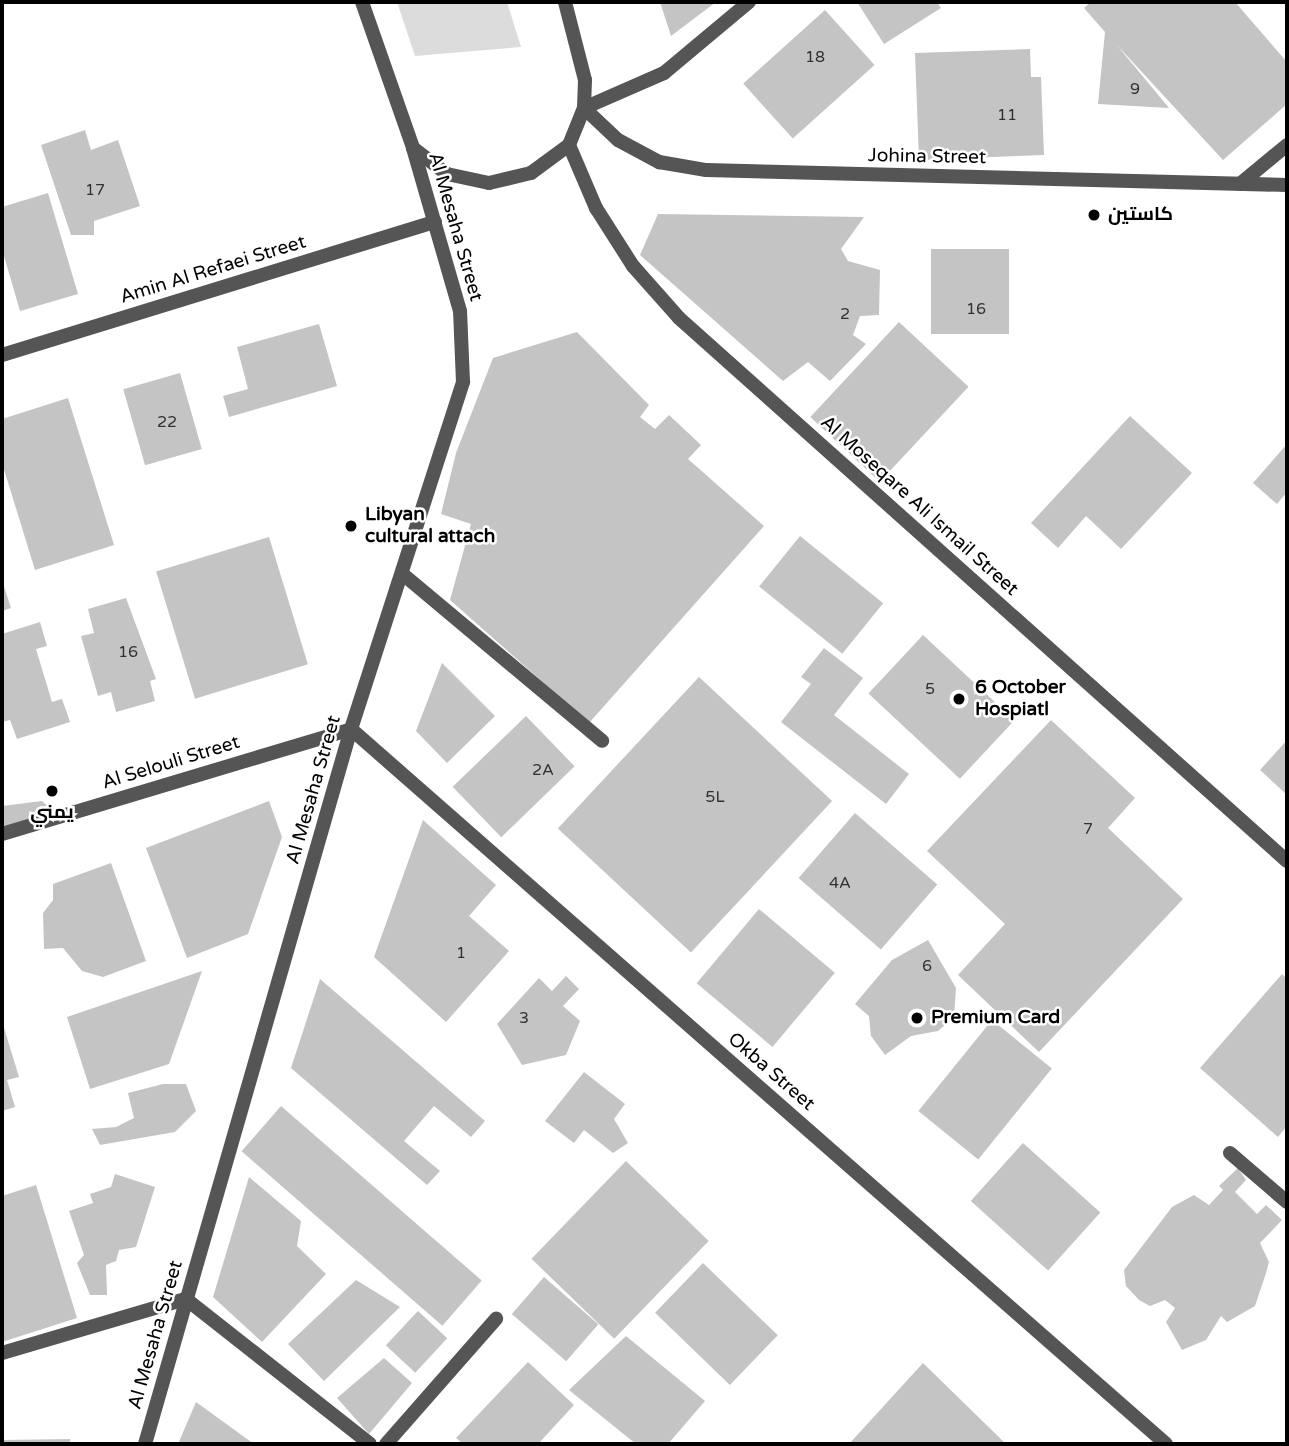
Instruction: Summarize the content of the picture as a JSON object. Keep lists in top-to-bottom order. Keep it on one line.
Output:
{"streets":{"street":["Johina Street","Al Mesaha Street","Amin Al Refaei Street","Al Moseqare Ali Ismail Street","Al Selouli Street","Okba Street"]},"crossings":[["Al Mesaha Street","Amin Al Refaei Street"],["Al Mesaha Street","Al Selouli Street"],["Al Mesaha Street","Okba Street"],["Al Selouli Street","Okba Street"]],"places":["كاستين","Libyan cultural attach","6 October Hospiatl","يمني","Premium Card"],"house_numbers":["18","9","11","17","16","2","22","16","5","2A","5L","7","4A","1","6","3"]}
